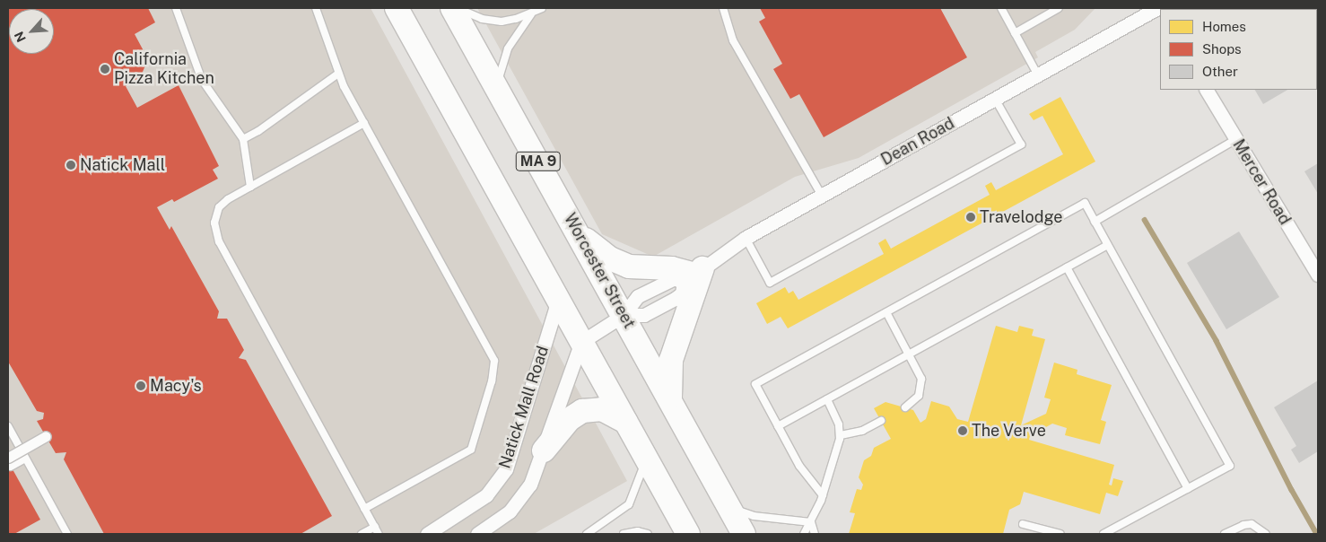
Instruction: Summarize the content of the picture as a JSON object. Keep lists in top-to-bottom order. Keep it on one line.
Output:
{"streets":{"highway":["MA 9","Worcester Street"],"street":["Dean Road","Mercer Road","Natick Mall Road"]},"crossings":[["Dean Road","Worcester Street"],["MA 9","Natick Mall Road"]],"places":["California Pizza Kitchen","Natick Mall","Travelodge","Macy's","The Verve"],"legend":["Homes","Shops","Other"],"north":"bottom left"}
